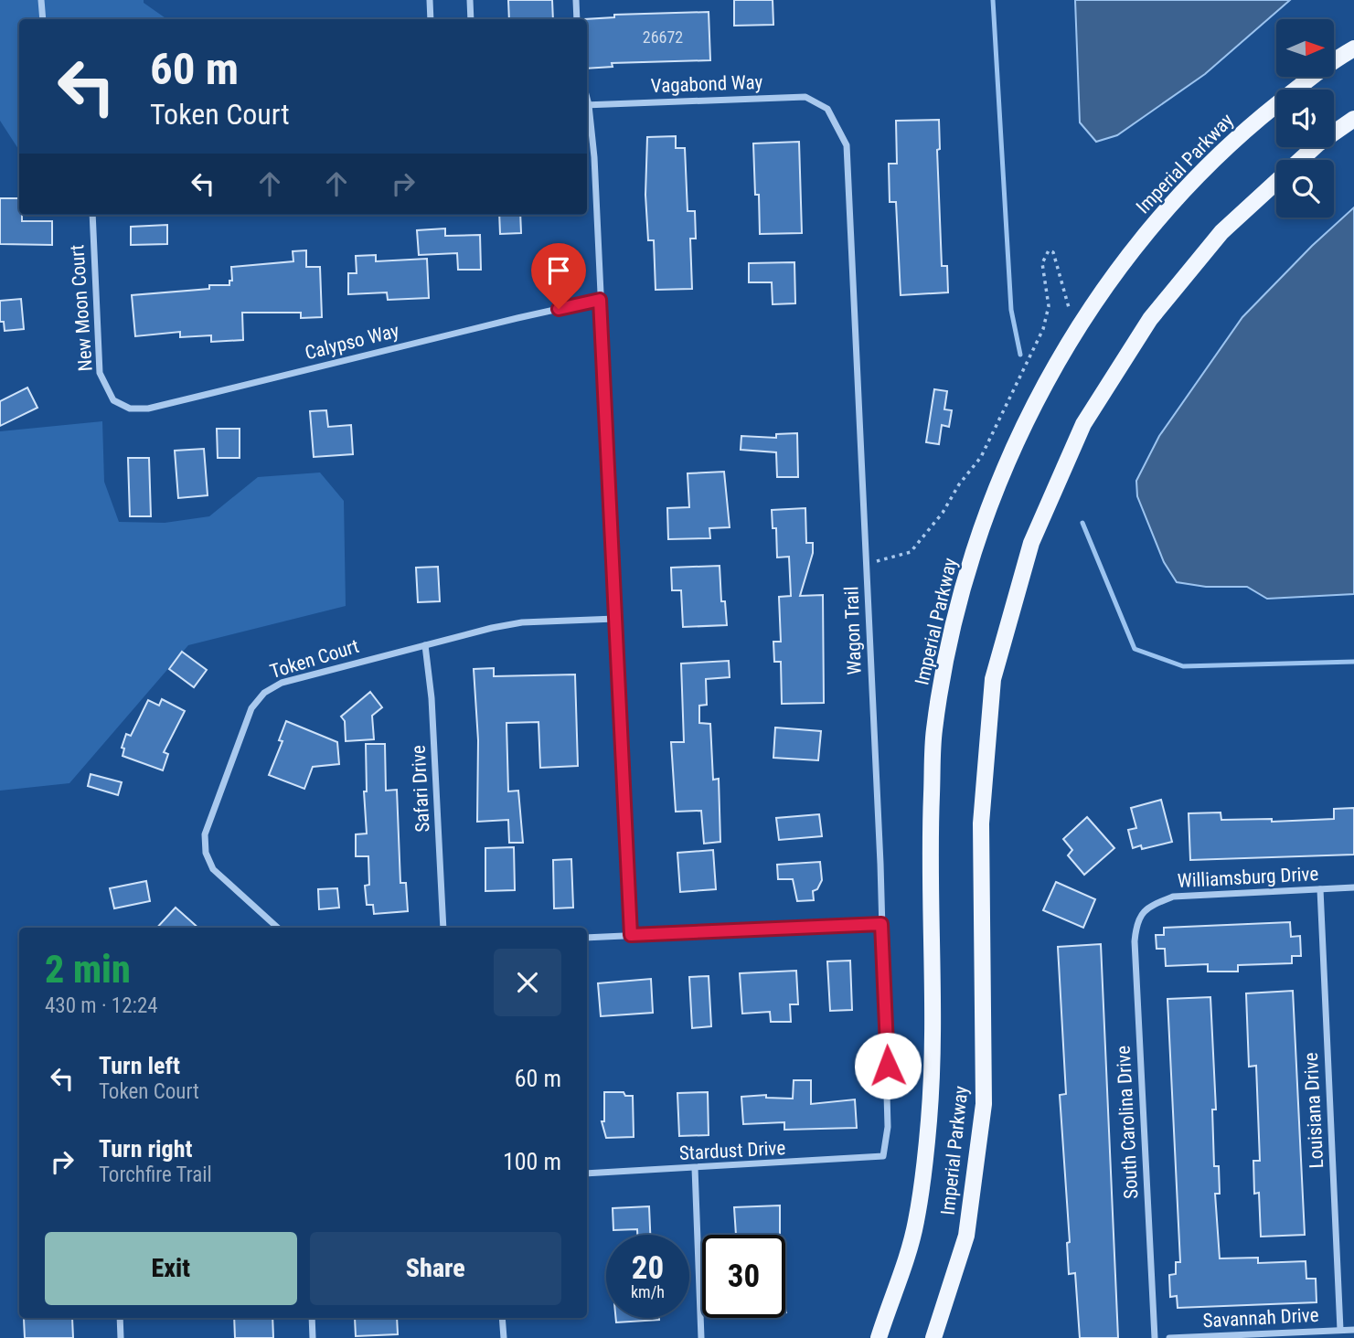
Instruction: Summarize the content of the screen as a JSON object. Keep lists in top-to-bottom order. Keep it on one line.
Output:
{"streets":{"main road":["Imperial Parkway"],"street":["Vagabond Way","New Moon Court","Calypso Way","Wagon Trail","Token Court","Safari Drive","Williamsburg Drive","Louisiana Drive","South Carolina Drive","Stardust Drive","Savannah Drive"]},"crossings":[["Vagabond Way","Wagon Trail"],["New Moon Court","Calypso Way"],["Wagon Trail","Stardust Drive"],["Token Court","Safari Drive"],["Williamsburg Drive","Louisiana Drive"],["Williamsburg Drive","South Carolina Drive"],["Louisiana Drive","Savannah Drive"]],"house_numbers":["26672"],"north":"right","page":{"turn":["60 m","Token Court"],"heading":["2 min","430 m · 12:24"],"list":[{"name":"Turn left","note":"Token Court","value":"60 m"},{"name":"Turn right","note":"Torchfire Trail","value":"100 m"}],"buttons":["Exit","Share"],"speed":"20 km/h","limit":"30"}}
